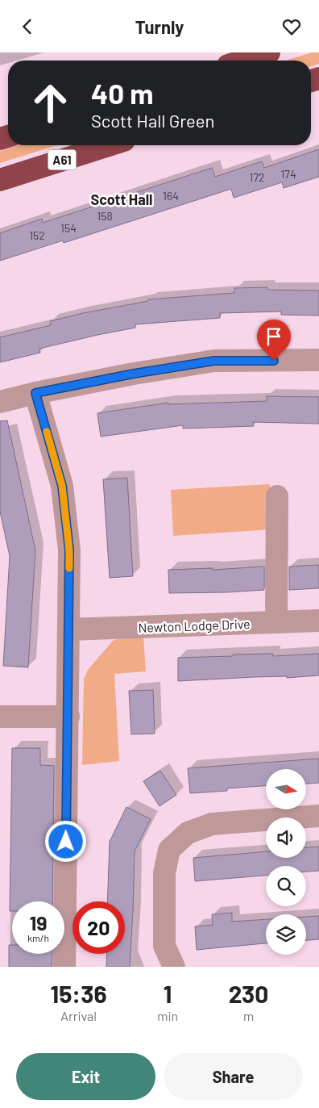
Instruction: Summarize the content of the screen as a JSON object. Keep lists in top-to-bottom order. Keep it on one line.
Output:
{"streets":{"highway":["A61"],"street":["Newton Lodge Drive"]},"districts":["Scott Hall"],"house_numbers":["174","172","164","158","154","152"],"north":"right","page":{"header":"Turnly","turn":["40 m","Scott Hall Green"],"speed":"19 km/h","limit":"20","eta":["15:36","Arrival","1","min","230","m"],"buttons":["Exit","Share"]}}
